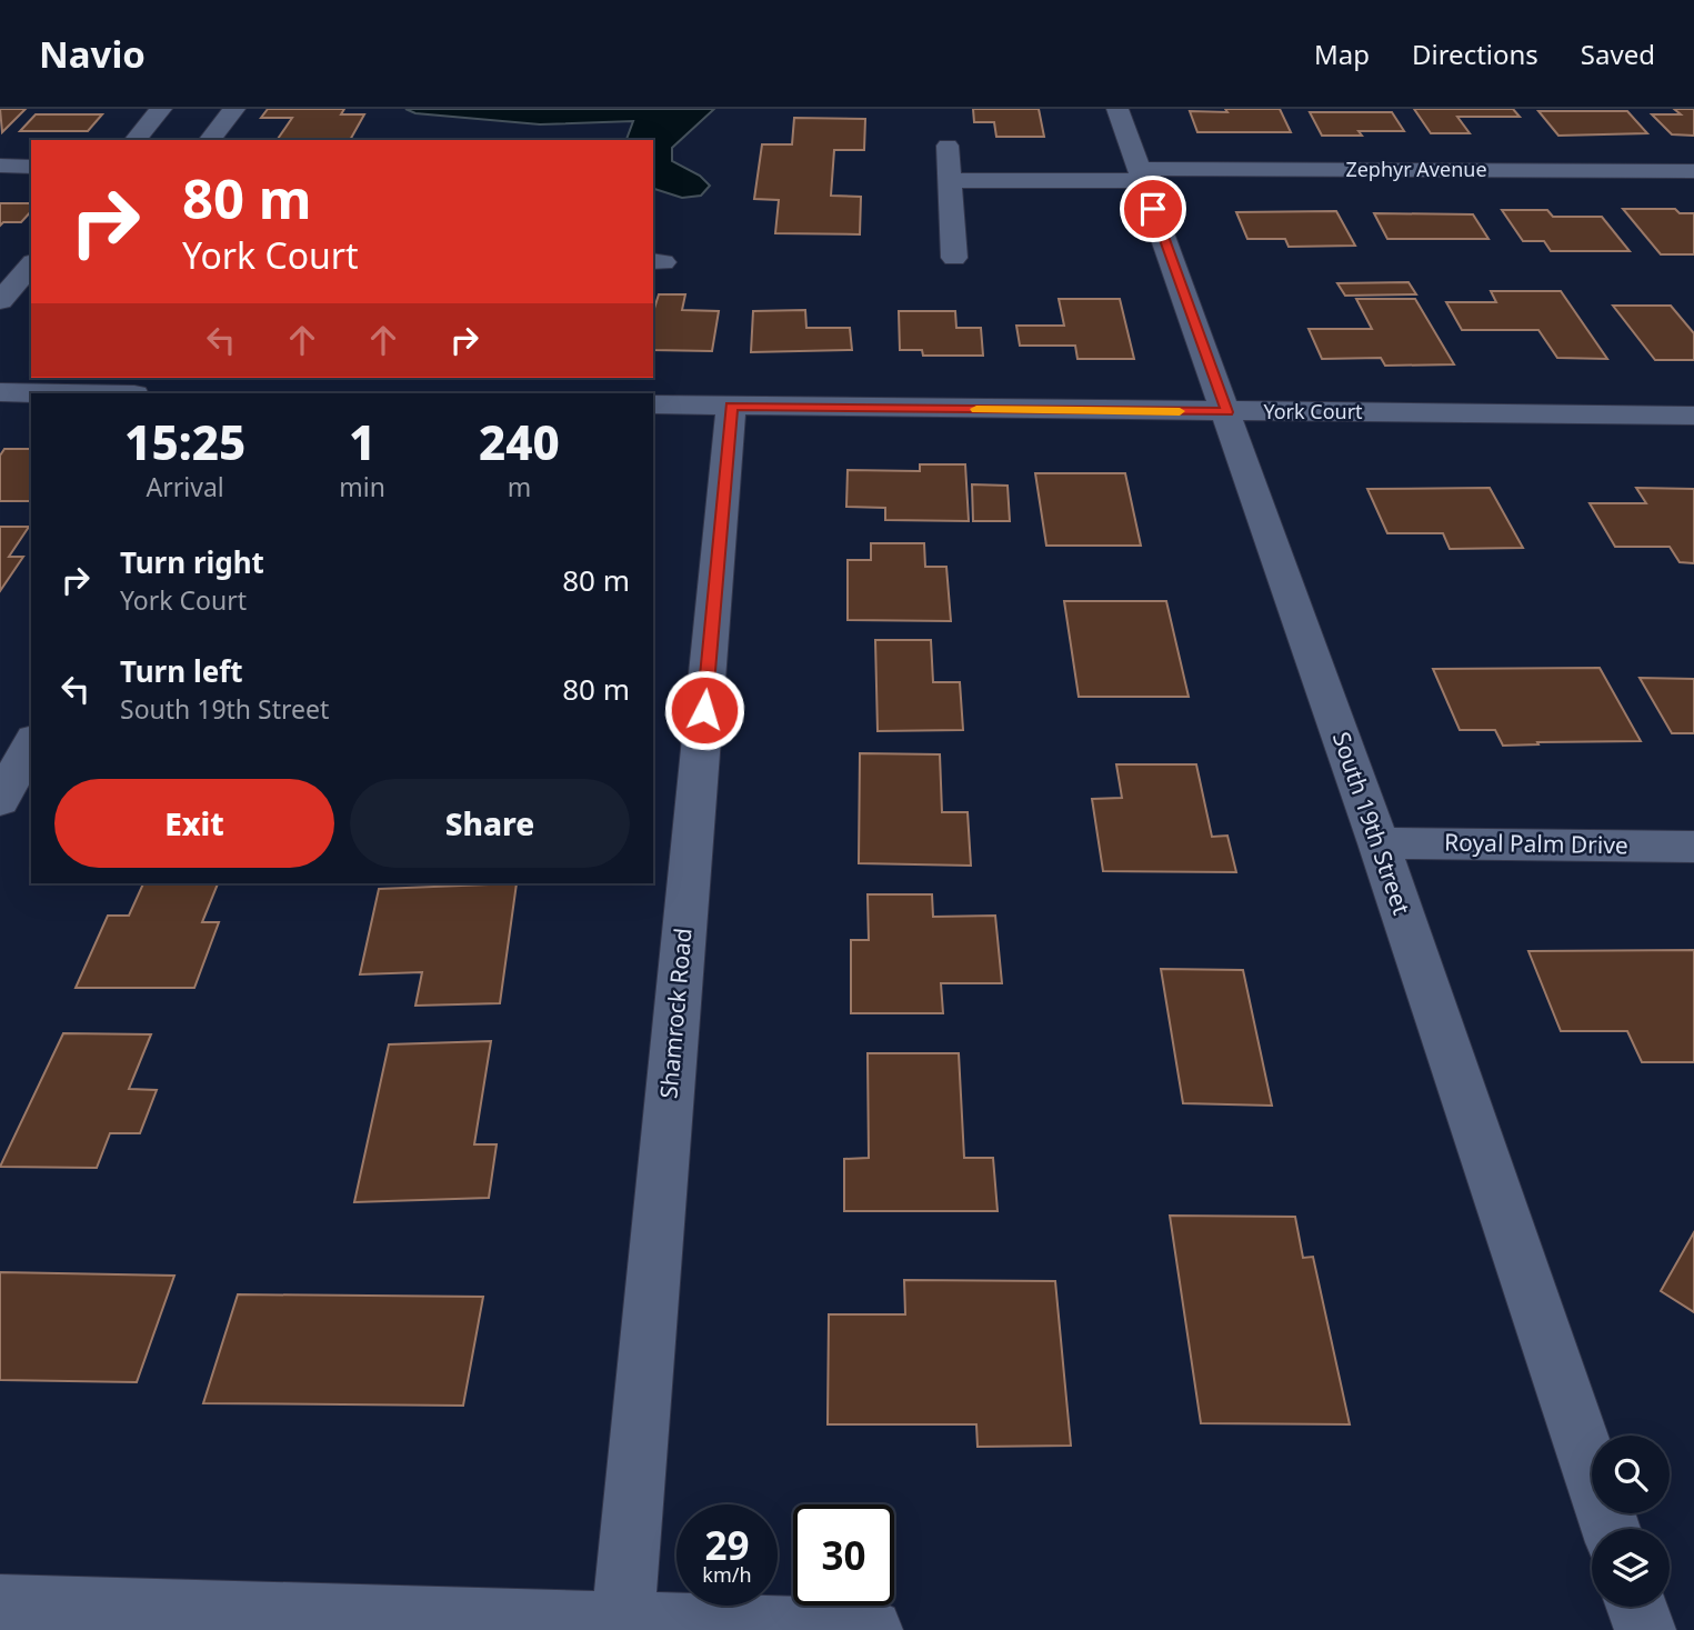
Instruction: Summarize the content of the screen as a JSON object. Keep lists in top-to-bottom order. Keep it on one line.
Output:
{"streets":{"street":["Zephyr Avenue","York Court","South 19th Street","Royal Palm Drive","Shamrock Road"]},"crossings":[["Zephyr Avenue","South 19th Street"],["York Court","South 19th Street"],["York Court","Shamrock Road"],["South 19th Street","Royal Palm Drive"]],"page":{"header":"Navio","nav":["Map","Directions","Saved"],"turn":["80 m","York Court"],"eta":["15:25","Arrival","1","min","240","m"],"list":[{"name":"Turn right","note":"York Court","value":"80 m"},{"name":"Turn left","note":"South 19th Street","value":"80 m"}],"buttons":["Exit","Share"],"speed":"29 km/h","limit":"30"}}
